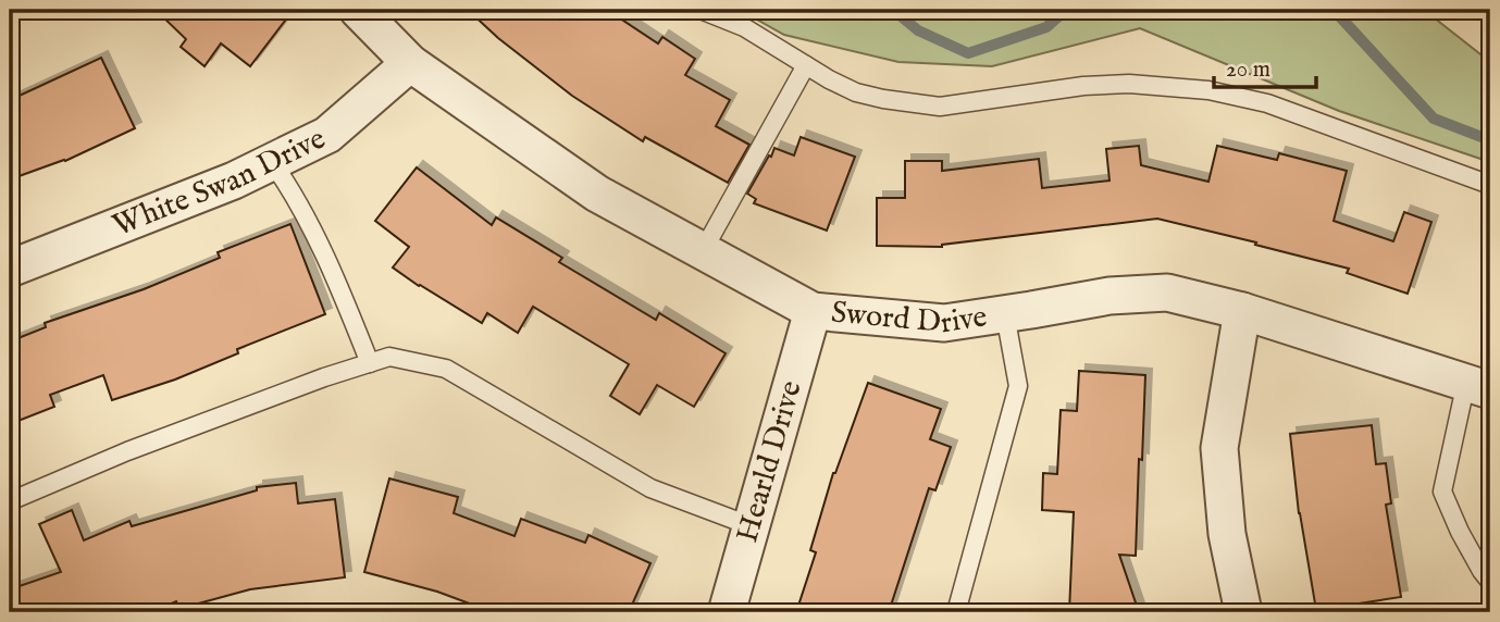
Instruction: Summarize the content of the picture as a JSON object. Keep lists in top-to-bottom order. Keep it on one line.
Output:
{"streets":{"street":["White Swan Drive","Sword Drive","Hearld Drive"]},"crossings":[["White Swan Drive","Sword Drive"],["Sword Drive","Hearld Drive"]],"scale_bar":"20 m"}
